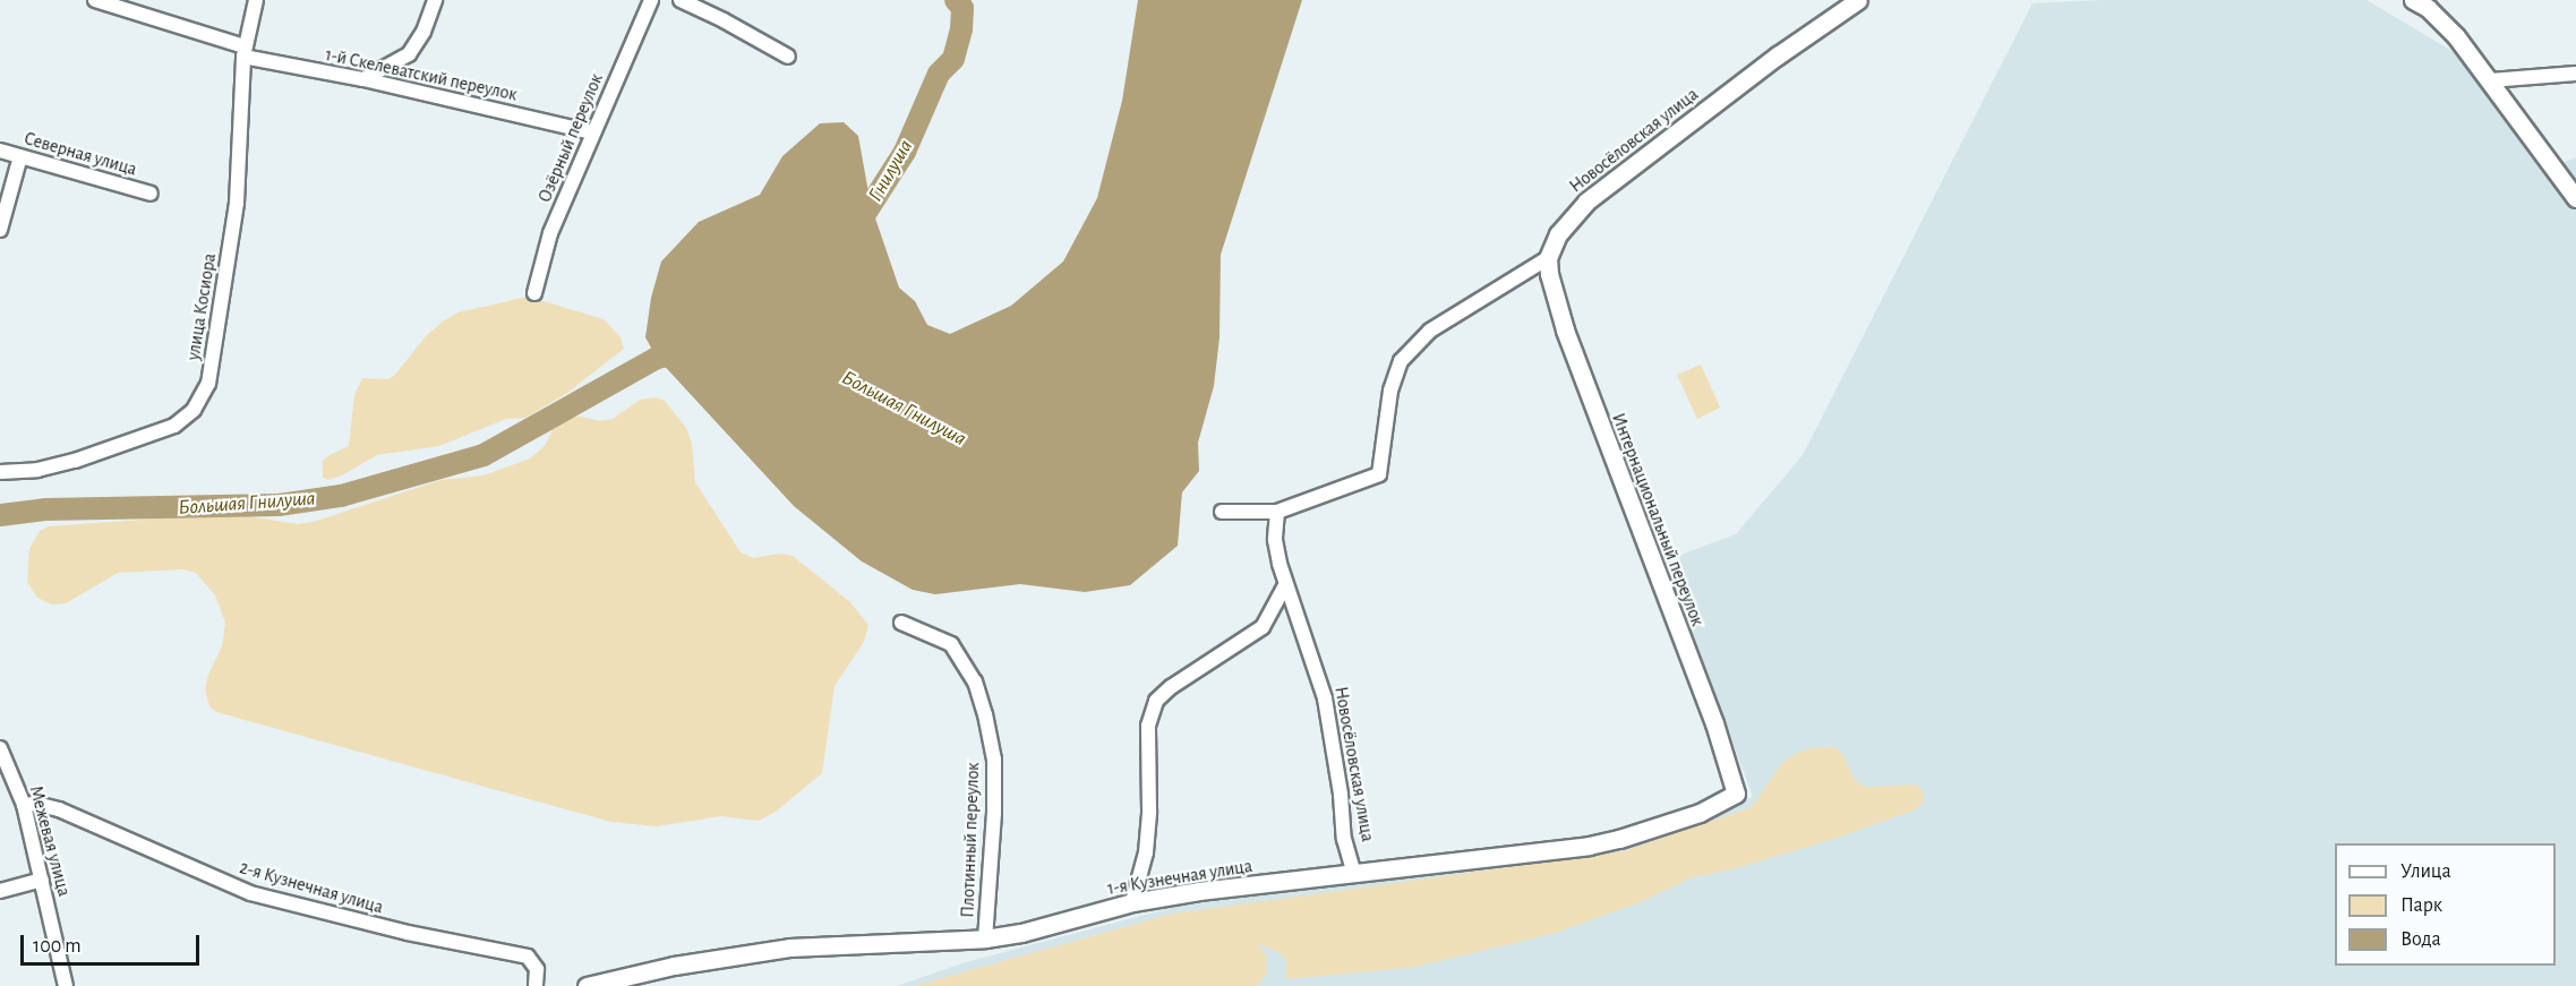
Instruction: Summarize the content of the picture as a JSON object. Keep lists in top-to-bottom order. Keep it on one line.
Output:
{"streets":{"street":["1-й Скелеватский переулок","Озёрный переулок","Новосёловская улица","Северная улица","улица Косиора","Интернациональный переулок","Плотинный переулок","Межевая улица","1-я Кузнечная улица","2-я Кузнечная улица"]},"crossings":[["1-й Скелеватский переулок","Озёрный переулок"],["1-й Скелеватский переулок","улица Косиора"],["Новосёловская улица","Интернациональный переулок"],["Новосёловская улица","1-я Кузнечная улица"],["Интернациональный переулок","1-я Кузнечная улица"],["Плотинный переулок","1-я Кузнечная улица"],["Межевая улица","2-я Кузнечная улица"]],"water":["Гнилуша","Большая Гнилуша"],"legend":["Улица","Парк","Вода"],"scale_bar":"100 m"}
